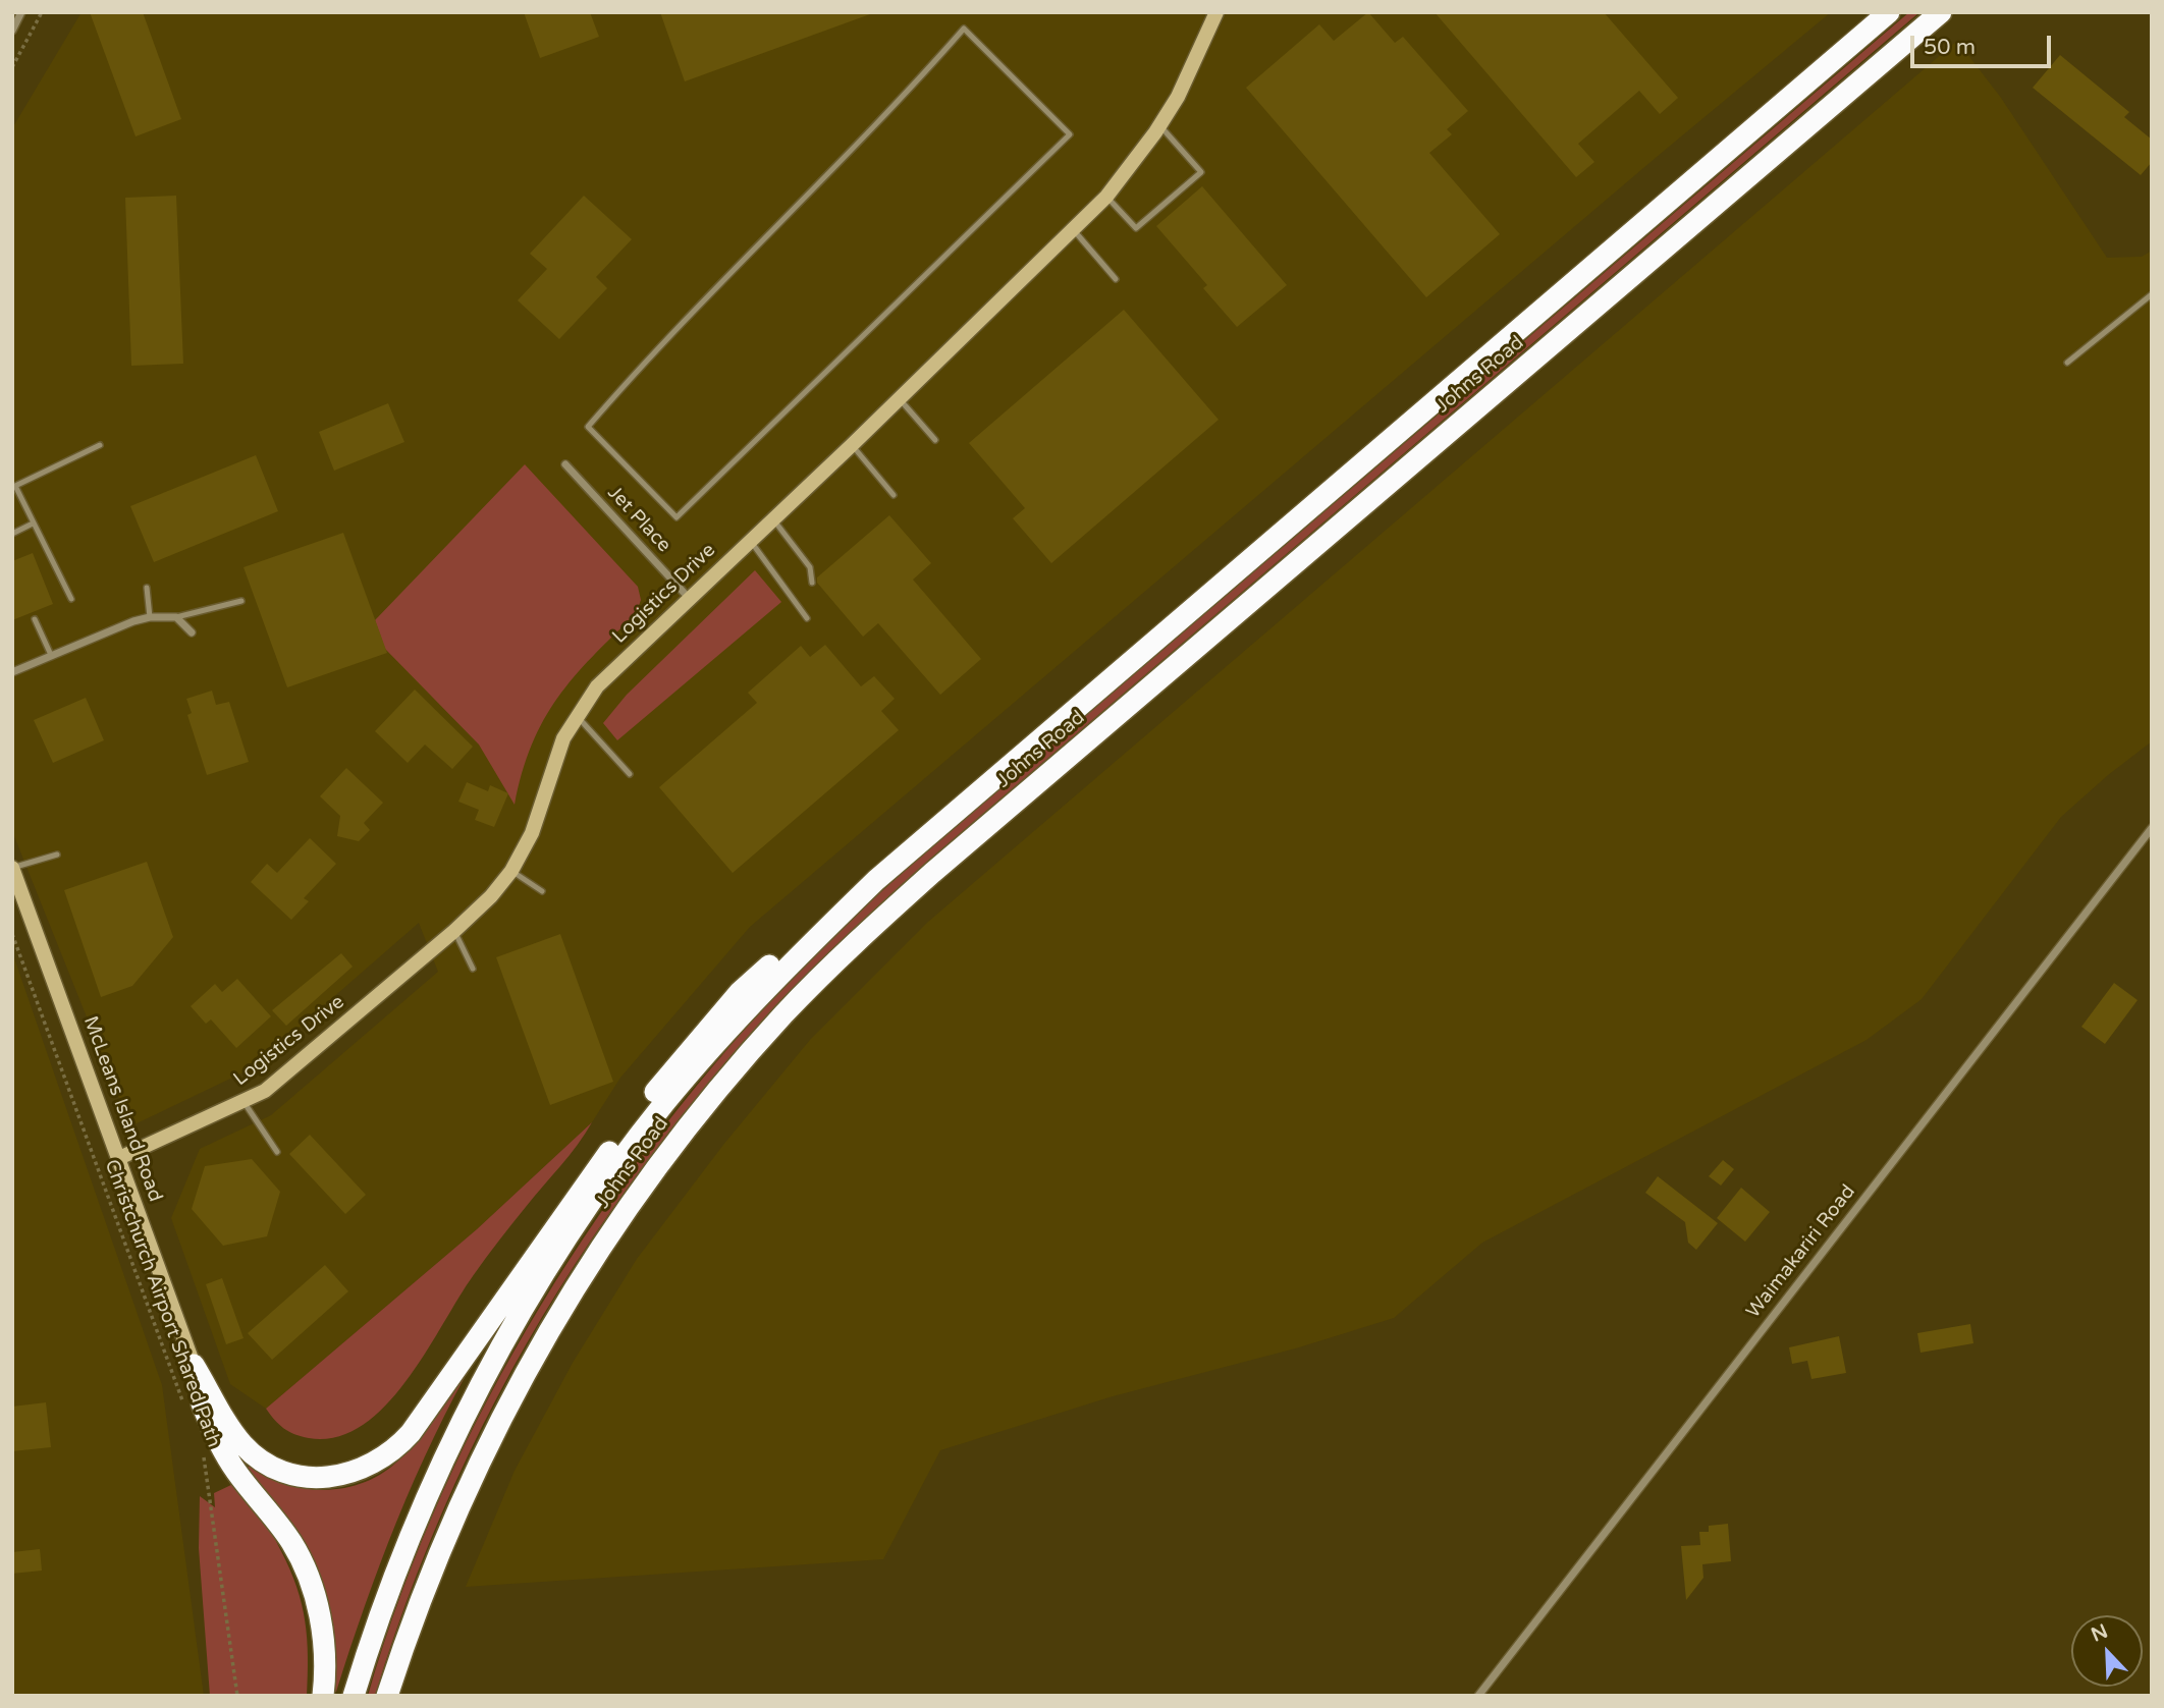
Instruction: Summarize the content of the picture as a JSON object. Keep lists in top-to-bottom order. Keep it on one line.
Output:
{"streets":{"highway":["Johns Road"],"street":["Jet Place","Logistics Drive","McLeans Island Road","Waimakariri Road"],"path":["Christchurch Airport Shared Path"]},"crossings":[["Jet Place","Logistics Drive"],["Logistics Drive","McLeans Island Road"]],"scale_bar":"50 m","north":"top left"}
